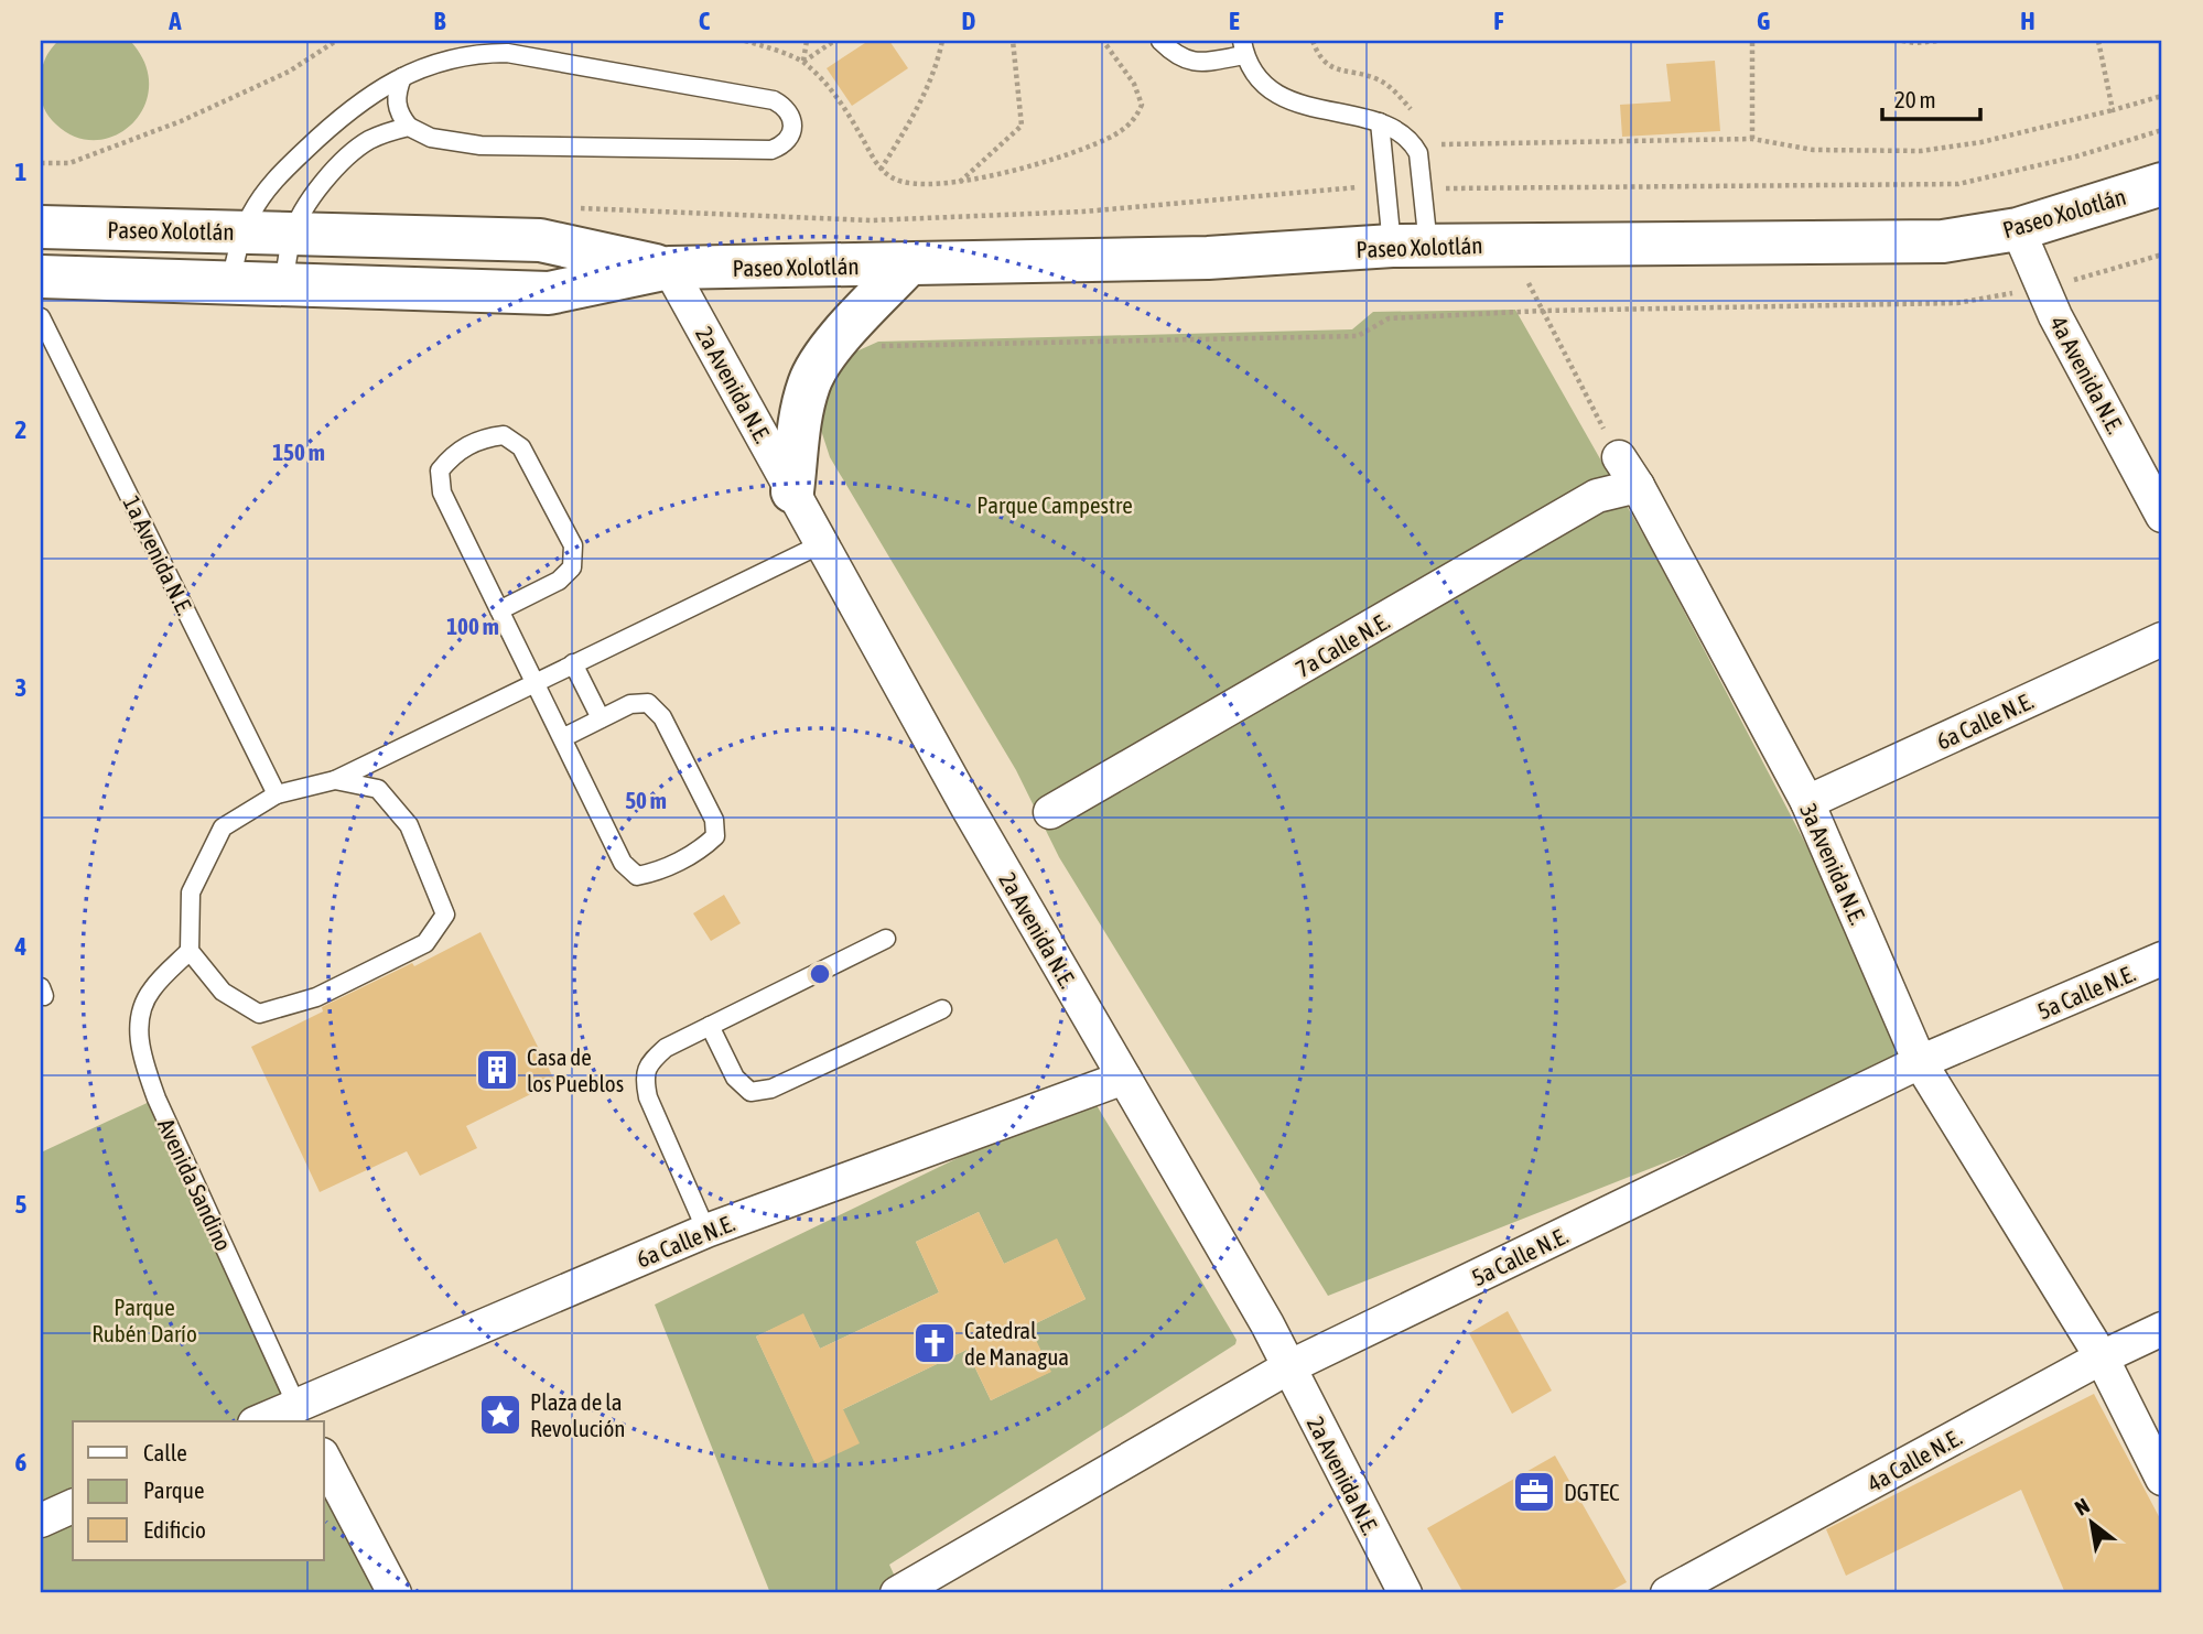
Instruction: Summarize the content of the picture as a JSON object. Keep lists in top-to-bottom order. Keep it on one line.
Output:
{"streets":{"street":["Paseo Xolotlán","4a Avenida N.E.","2a Avenida N.E.","7a Calle N.E.","6a Calle N.E.","3a Avenida N.E.","5a Calle N.E.","4a Calle N.E."],"lane":["1a Avenida N.E.","Avenida Sandino"]},"crossings":[["Paseo Xolotlán","4a Avenida N.E."],["Paseo Xolotlán","2a Avenida N.E."],["2a Avenida N.E.","6a Calle N.E."],["2a Avenida N.E.","5a Calle N.E."],["1a Avenida N.E.","Avenida Sandino"],["7a Calle N.E.","3a Avenida N.E."],["6a Calle N.E.","3a Avenida N.E."],["6a Calle N.E.","Avenida Sandino"],["3a Avenida N.E.","5a Calle N.E."],["3a Avenida N.E.","4a Calle N.E."]],"parks":["Parque Campestre","Parque Rubén Darío"],"places":{"building":["Casa de los Pueblos"],"church":["Catedral de Managua"],"place":["Plaza de la Revolución"],"office":["DGTEC"]},"legend":["Calle","Parque","Edificio"],"scale_bar":"20 m","north":"top left","grid":{"columns":["A","B","C","D","E","F","G","H"],"rows":["1","2","3","4","5","6"]},"rings":["150 m","100 m","50 m"]}
